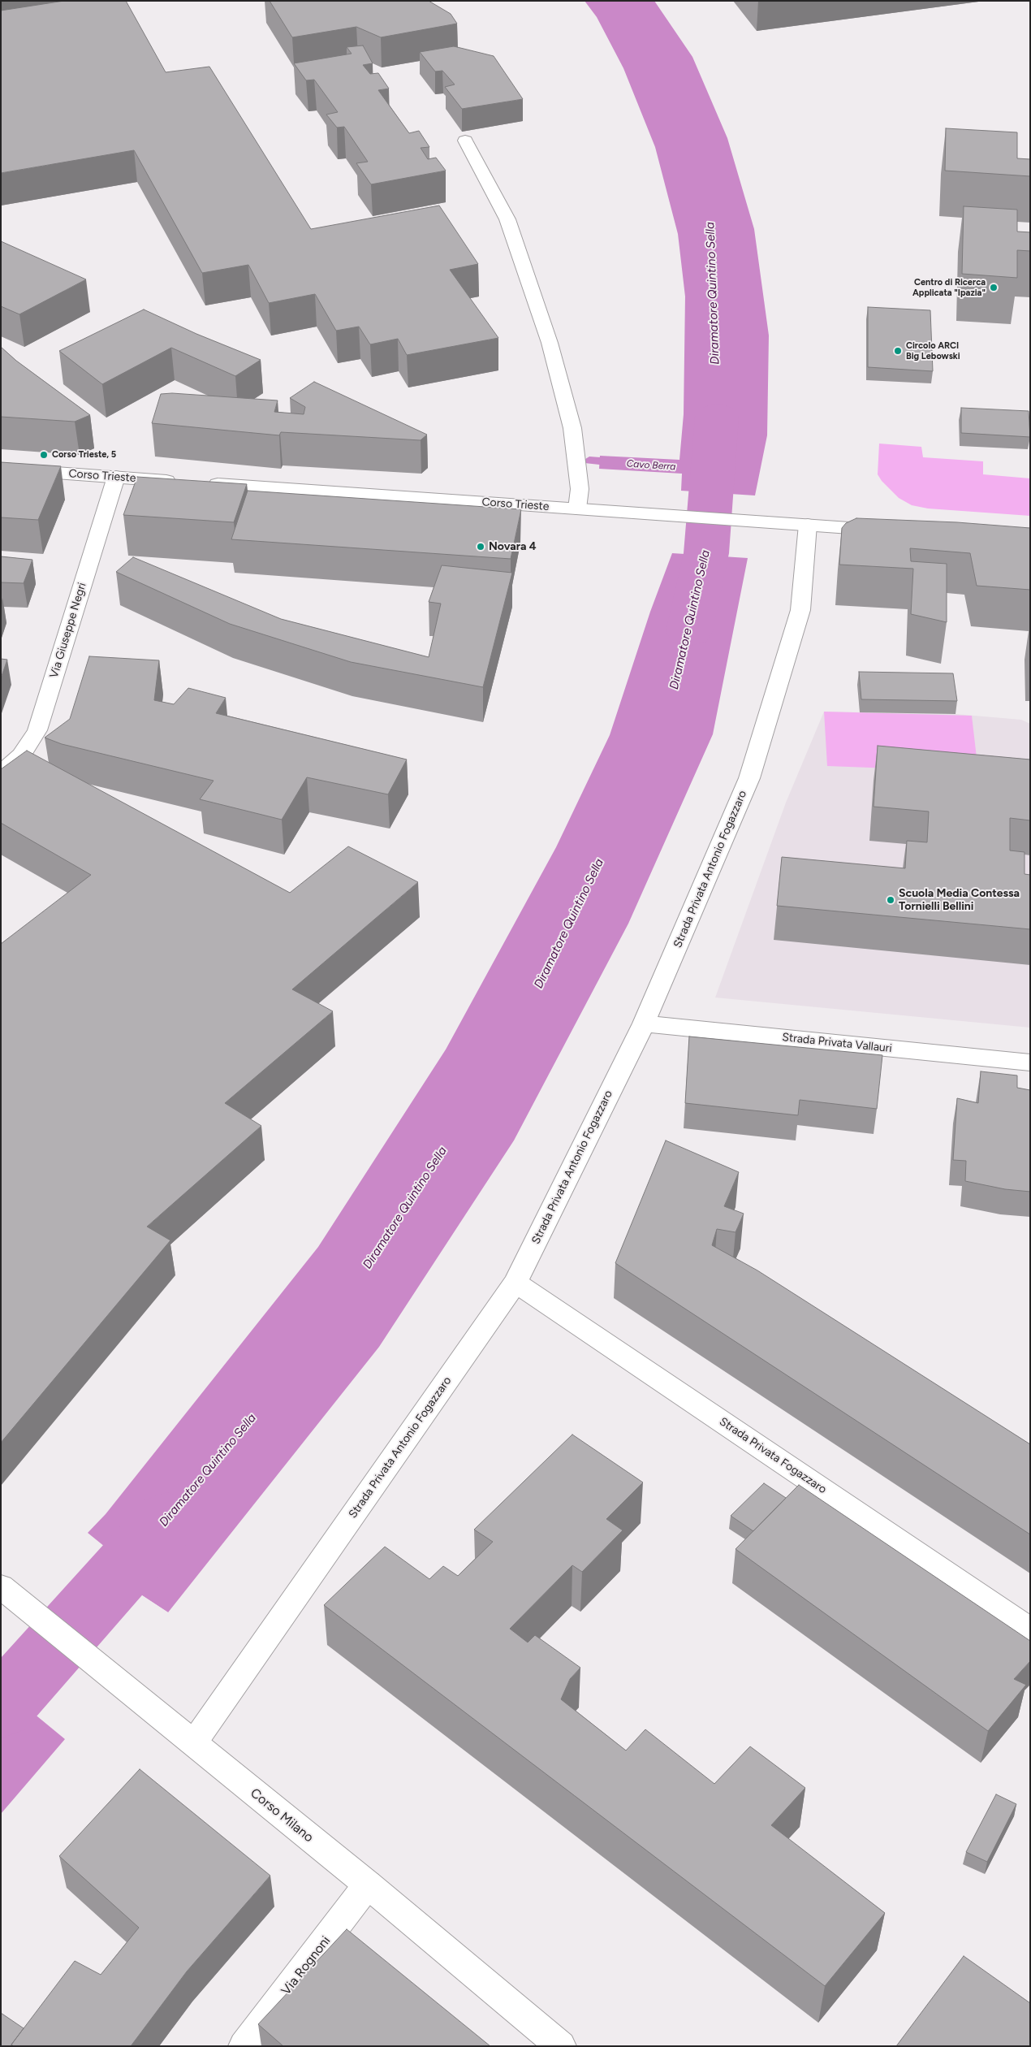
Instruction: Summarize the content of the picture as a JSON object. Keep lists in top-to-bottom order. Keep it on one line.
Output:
{"streets":{"street":["Corso Trieste","Via Giuseppe Negri","Strada Privata Antonio Fogazzaro","Strada Privata Vallauri","Strada Privata Fogazzaro","Corso Milano","Via Rognoni"]},"crossings":[["Corso Trieste","Via Giuseppe Negri"],["Corso Trieste","Strada Privata Antonio Fogazzaro"],["Strada Privata Antonio Fogazzaro","Strada Privata Vallauri"],["Strada Privata Antonio Fogazzaro","Strada Privata Fogazzaro"],["Strada Privata Antonio Fogazzaro","Corso Milano"],["Corso Milano","Via Rognoni"]],"water":["Diramatore Quintino Sella","Cavo Berra"],"places":["Centro di Ricerca Applicata \"Ipazia\"","Circolo ARCI Big Lebowski","Corso Trieste, 5","Novara 4","Scuola Media Contessa Tornielli Bellini"]}
